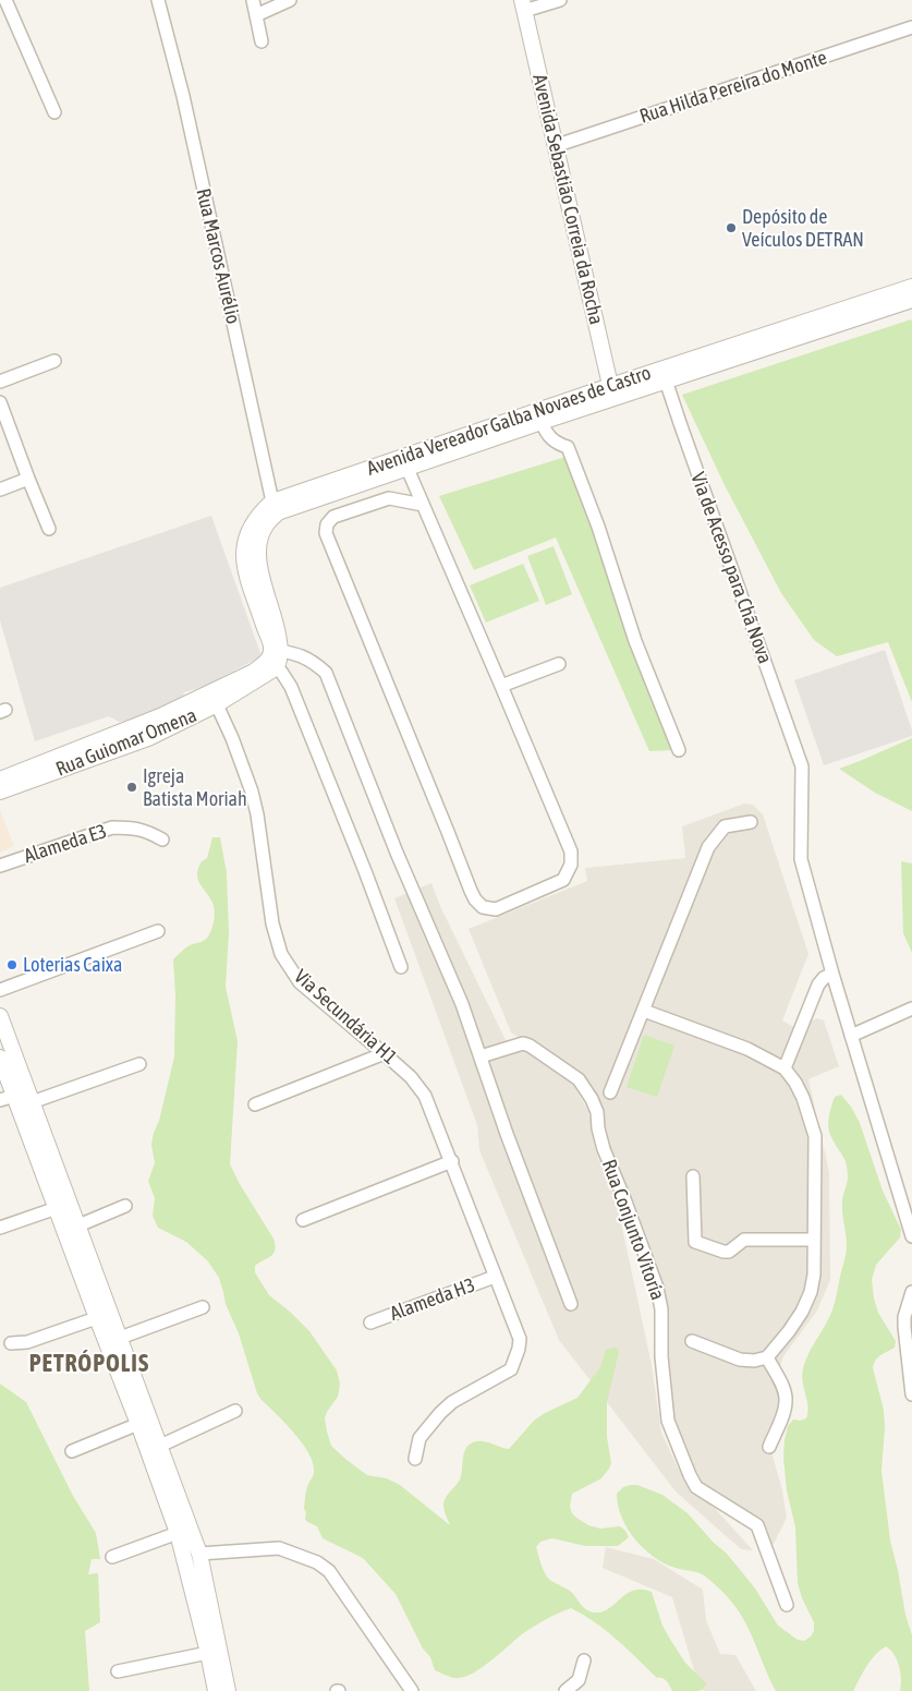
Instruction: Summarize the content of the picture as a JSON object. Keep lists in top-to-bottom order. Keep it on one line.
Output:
{"streets":{"street":["Rua Hilda Pereira do Monte","Avenida Sebastião Correia da Rocha","Rua Marcos Aurélio","Avenida Vereador Galba Novaes de Castro","Via de Acesso para Chã Nova","Rua Guiomar Omena","Alameda E3","Via Secundária H1","Rua Conjunto Vitoría","Alameda H3"]},"crossings":[["Rua Hilda Pereira do Monte","Avenida Sebastião Correia da Rocha"],["Avenida Sebastião Correia da Rocha","Avenida Vereador Galba Novaes de Castro"],["Rua Marcos Aurélio","Avenida Vereador Galba Novaes de Castro"],["Avenida Vereador Galba Novaes de Castro","Via de Acesso para Chã Nova"],["Avenida Vereador Galba Novaes de Castro","Rua Guiomar Omena"],["Rua Guiomar Omena","Via Secundária H1"],["Via Secundária H1","Alameda H3"]],"districts":["PETRÓPOLIS"],"places":["Depósito de Veículos DETRAN","Igreja Batista Moriah","Loterias Caixa"]}
